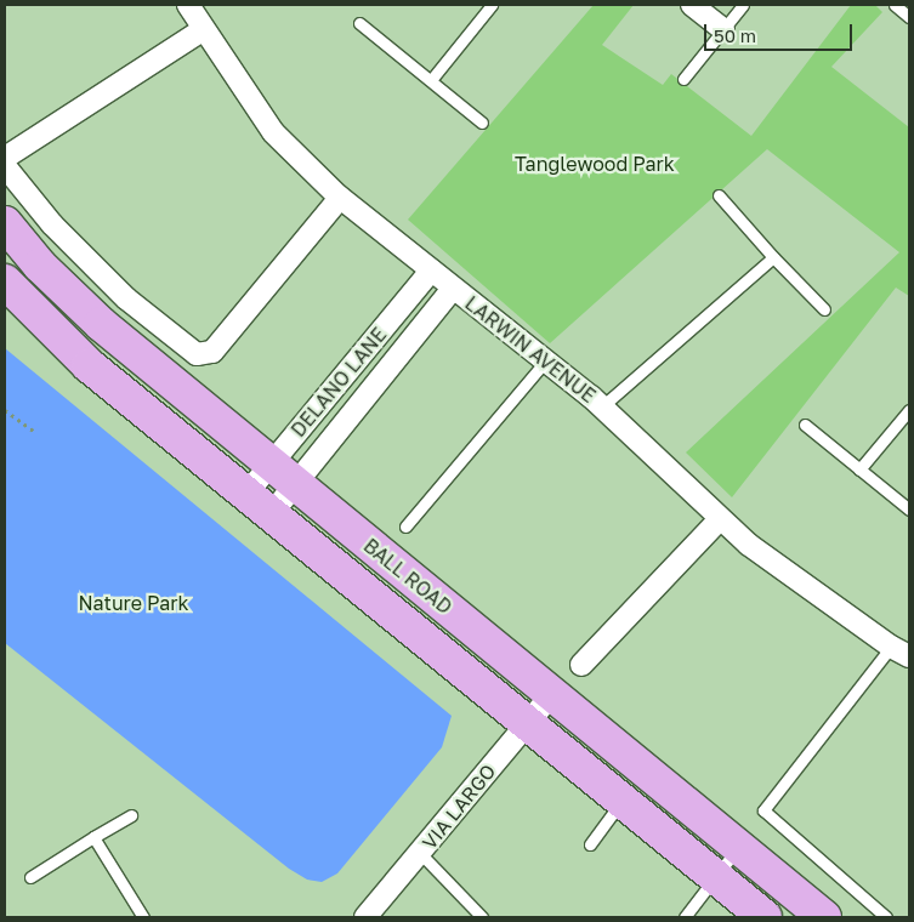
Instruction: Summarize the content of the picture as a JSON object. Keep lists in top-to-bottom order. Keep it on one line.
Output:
{"streets":{"main road":["BALL ROAD"],"street":["LARWIN AVENUE","DELANO LANE","VIA LARGO"]},"crossings":[["LARWIN AVENUE","DELANO LANE"],["DELANO LANE","BALL ROAD"],["BALL ROAD","VIA LARGO"]],"parks":["Tanglewood Park","Nature Park"],"scale_bar":"50 m"}
